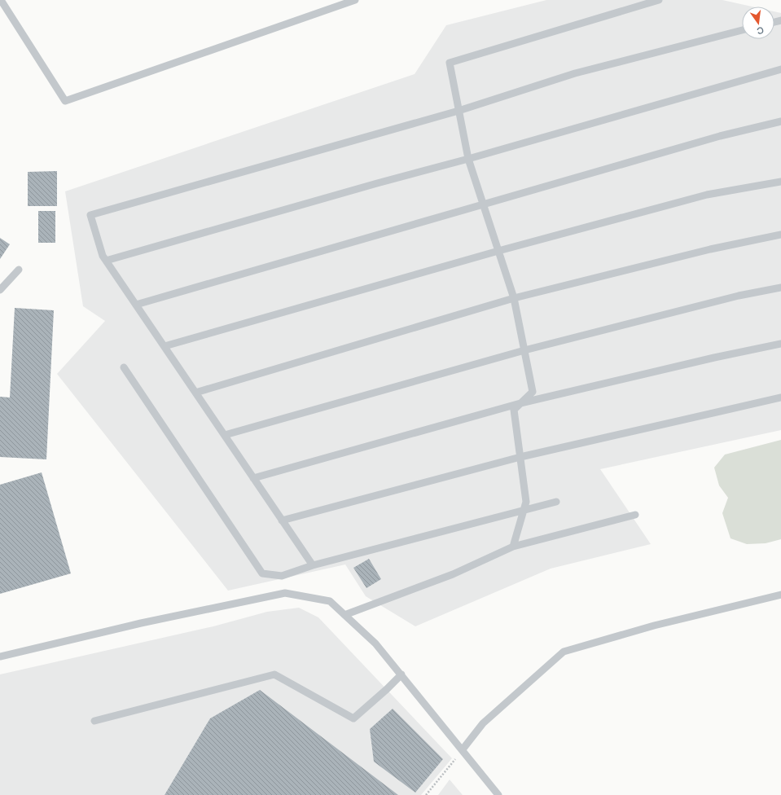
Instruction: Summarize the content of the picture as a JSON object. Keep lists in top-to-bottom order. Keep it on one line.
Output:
{"north":"bottom"}
